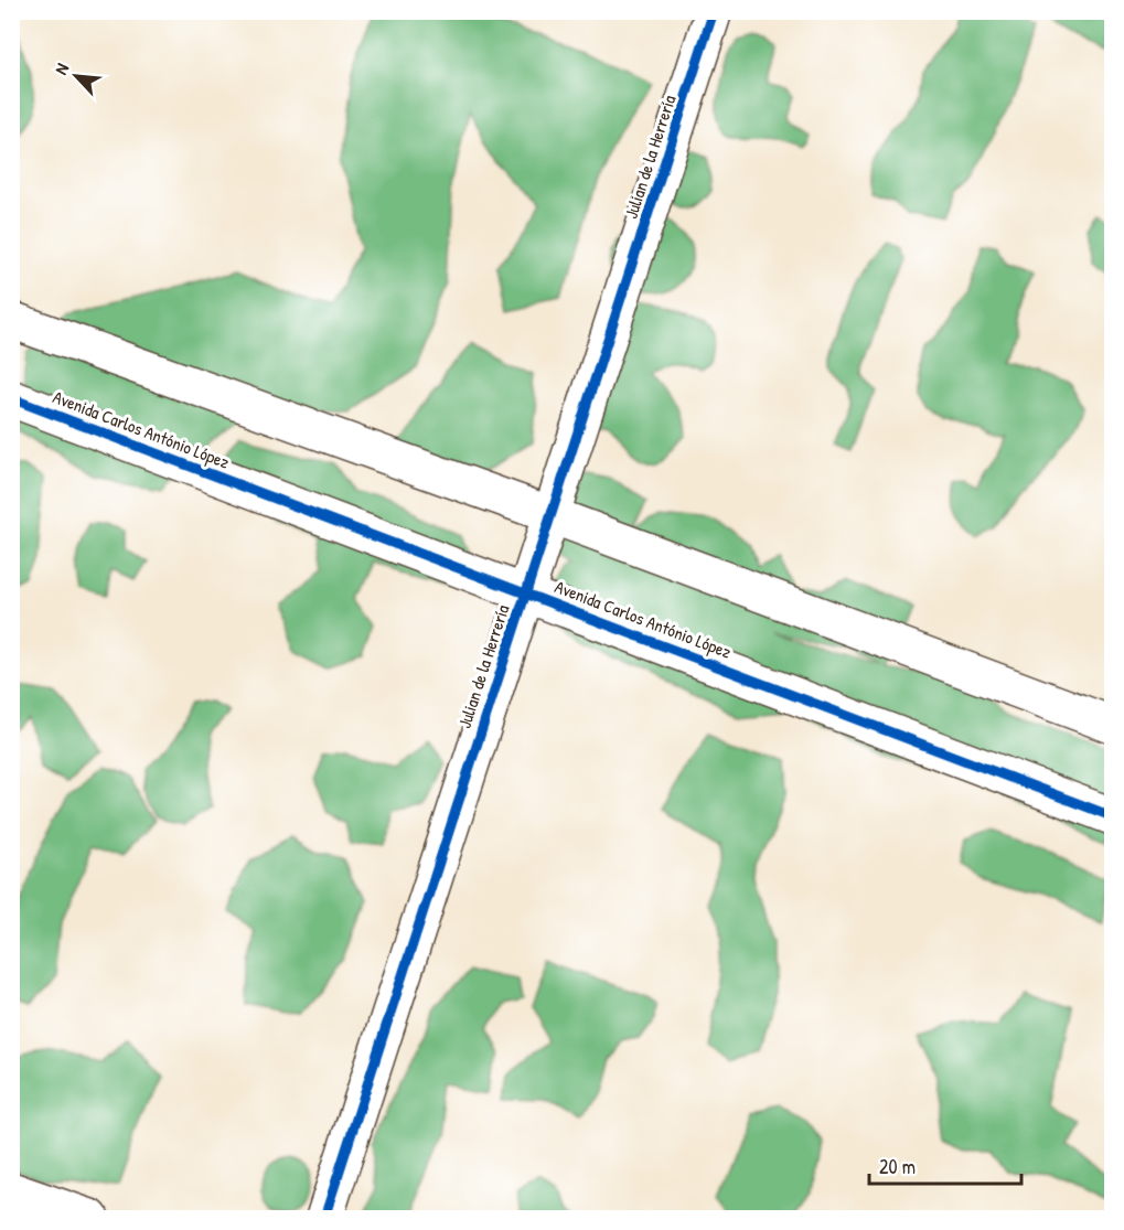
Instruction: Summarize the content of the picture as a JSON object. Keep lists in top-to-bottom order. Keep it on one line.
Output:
{"streets":{"street":["Julian de la Herrería","Avenida Carlos António López"]},"crossings":[["Julian de la Herrería","Avenida Carlos António López"]],"scale_bar":"20 m","north":"top left"}
